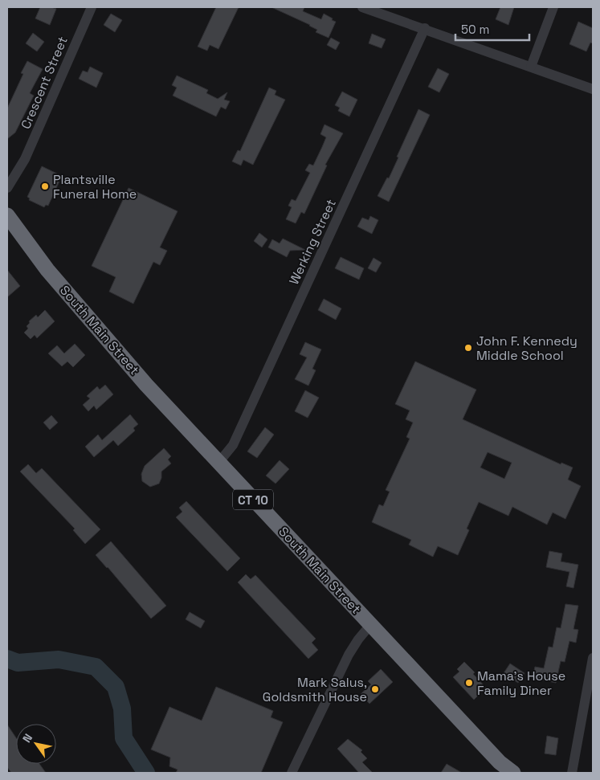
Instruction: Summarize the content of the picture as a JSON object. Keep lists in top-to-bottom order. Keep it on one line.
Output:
{"streets":{"highway":["South Main Street","CT 10"],"street":["Crescent Street","Werking Street"]},"crossings":[["Werking Street","South Main Street"]],"places":["Plantsville Funeral Home","John F. Kennedy Middle School","Mama's House Family Diner","Mark Salus, Goldsmith House"],"scale_bar":"50 m","north":"top left"}
